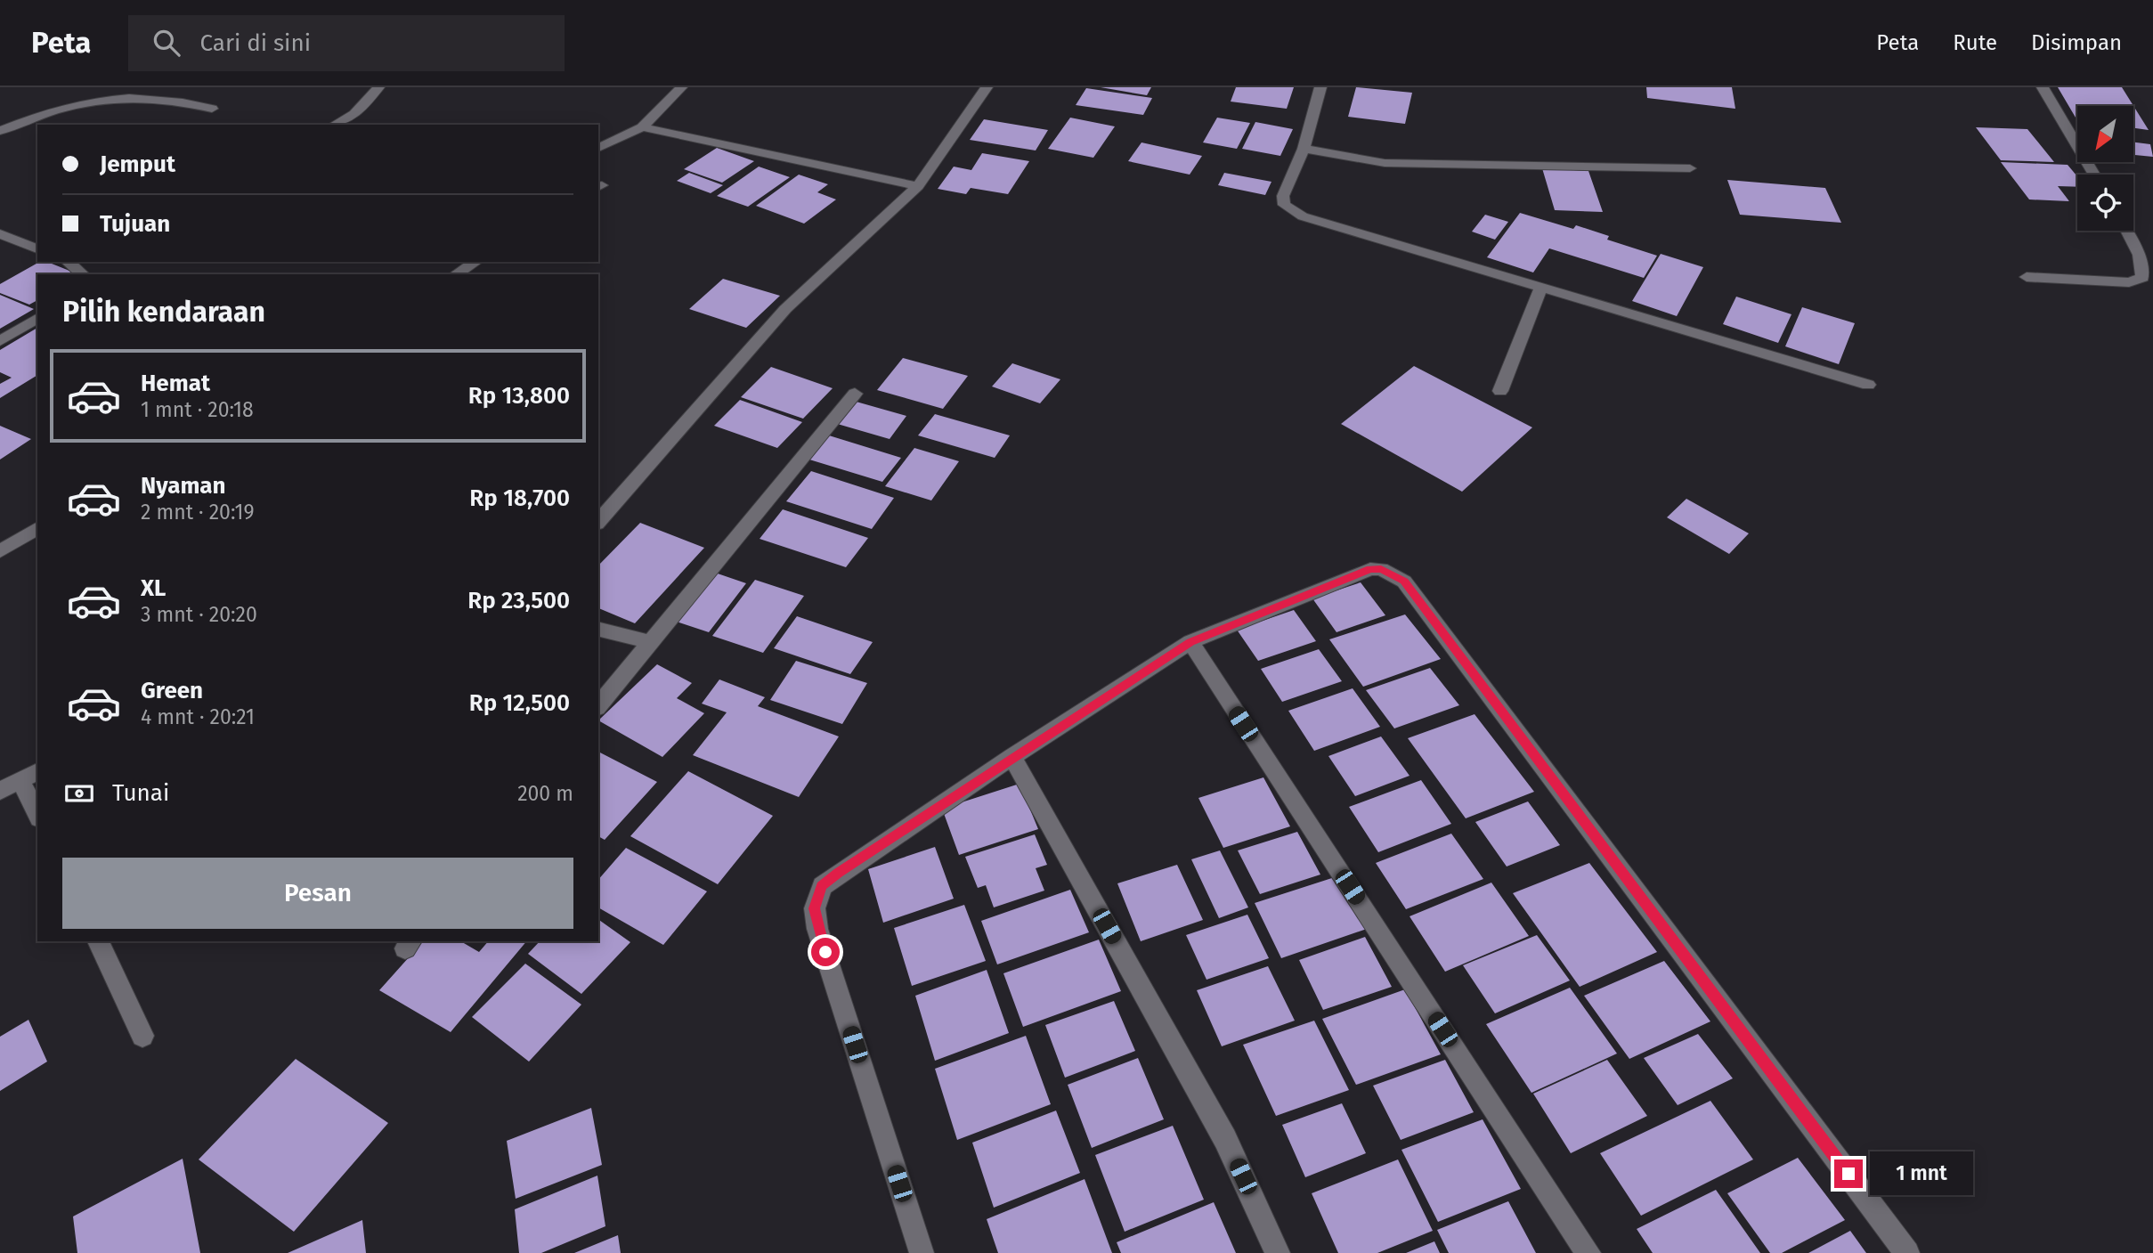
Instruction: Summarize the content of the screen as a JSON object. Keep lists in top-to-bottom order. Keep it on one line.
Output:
{"north":"bottom left","page":{"header":"Peta","search":"Cari di sini","nav":["Peta","Rute","Disimpan"],"banner":["Jemput","Tujuan"],"heading":"Pilih kendaraan","list":[{"name":"Hemat","note":"1 mnt · 20:18","value":"Rp 13,800"},{"name":"Nyaman","note":"2 mnt · 20:19","value":"Rp 18,700"},{"name":"XL","note":"3 mnt · 20:20","value":"Rp 23,500"},{"name":"Green","note":"4 mnt · 20:21","value":"Rp 12,500"}],"pay":["Tunai","200 m"],"buttons":"Pesan","bubble":"1 mnt"}}
